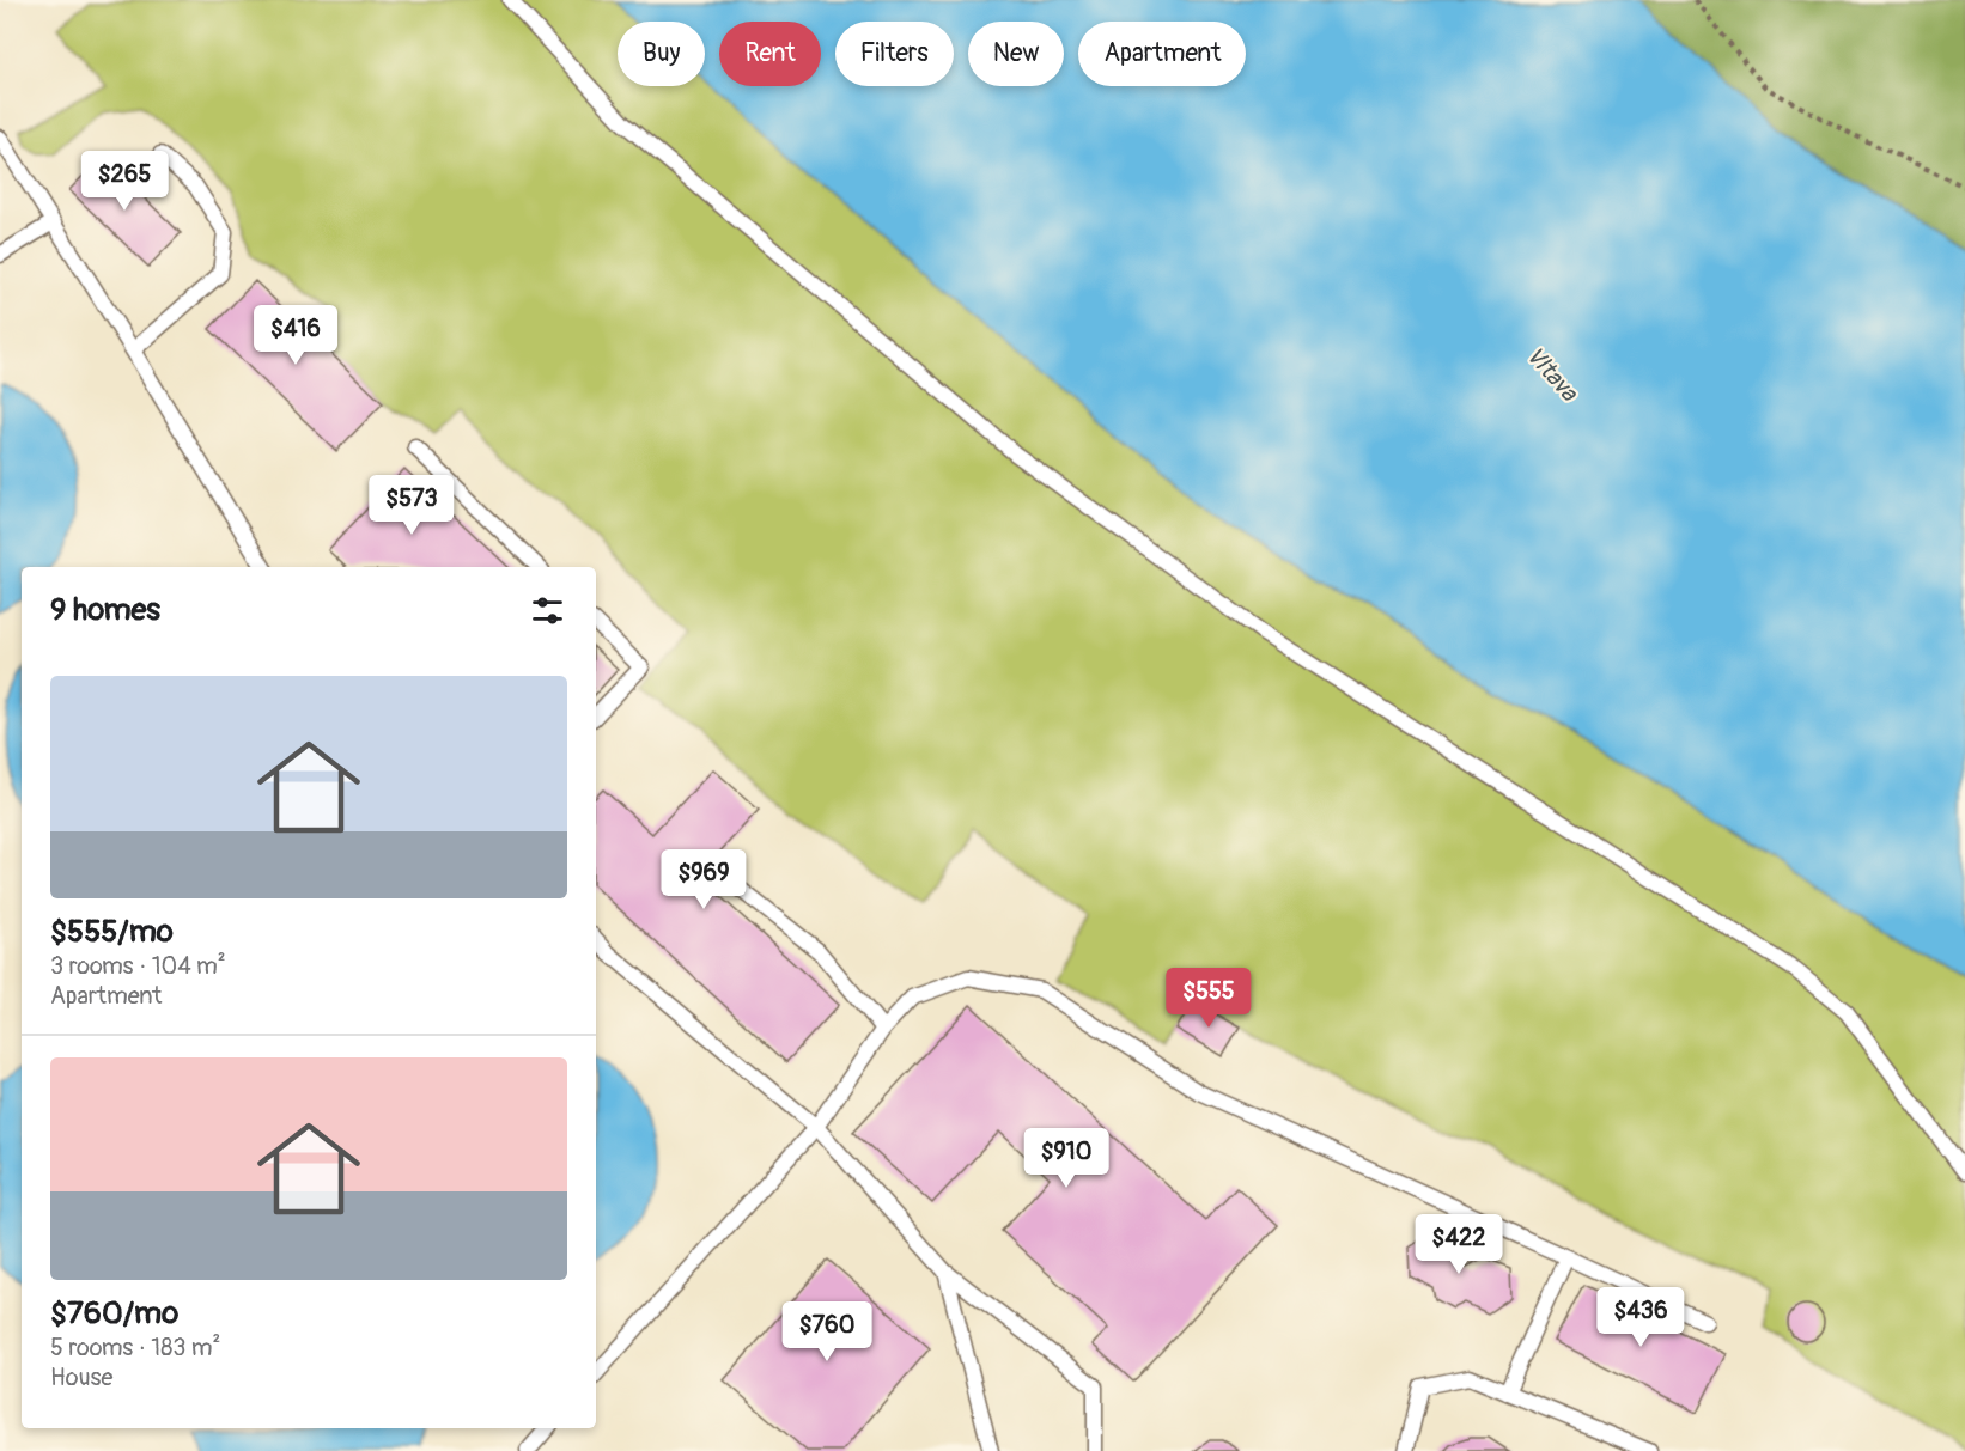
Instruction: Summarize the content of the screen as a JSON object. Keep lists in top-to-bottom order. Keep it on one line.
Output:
{"water":["Vltava"],"page":{"chip":["Buy","Rent","Filters","New","Apartment"],"price":["$265","$416","$573","$969","$555","$910","$422","$436","$760"],"heading":"9 homes","list":[{"name":"$555/mo","note":"3 rooms · 104 m² · Apartment"},{"name":"$760/mo","note":"5 rooms · 183 m² · House"}]}}
